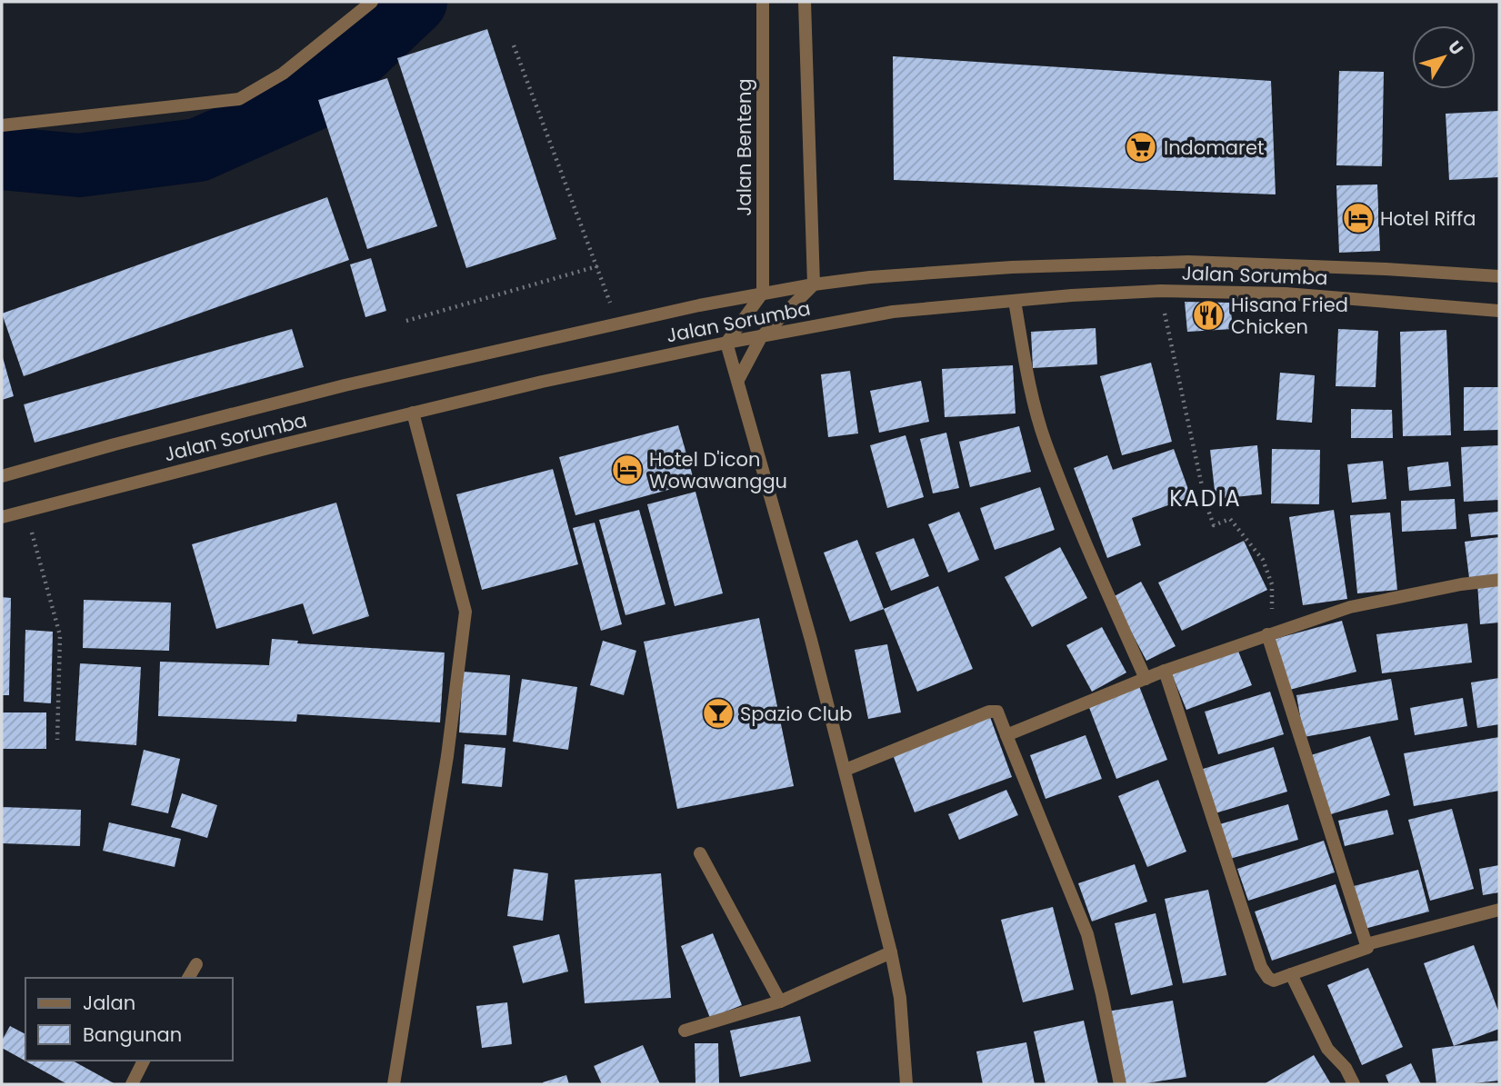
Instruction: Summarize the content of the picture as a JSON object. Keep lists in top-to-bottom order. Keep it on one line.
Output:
{"streets":{"street":["Jalan Benteng","Jalan Sorumba"]},"crossings":[["Jalan Benteng","Jalan Sorumba"]],"districts":["KADIA"],"places":{"supermarket":["Indomaret"],"hotel":["Hotel Riffa","Hotel D'icon Wowawanggu"],"restaurant":["Hisana Fried Chicken"],"bar":["Spazio Club"]},"legend":["Jalan","Bangunan"],"north":"top right"}
